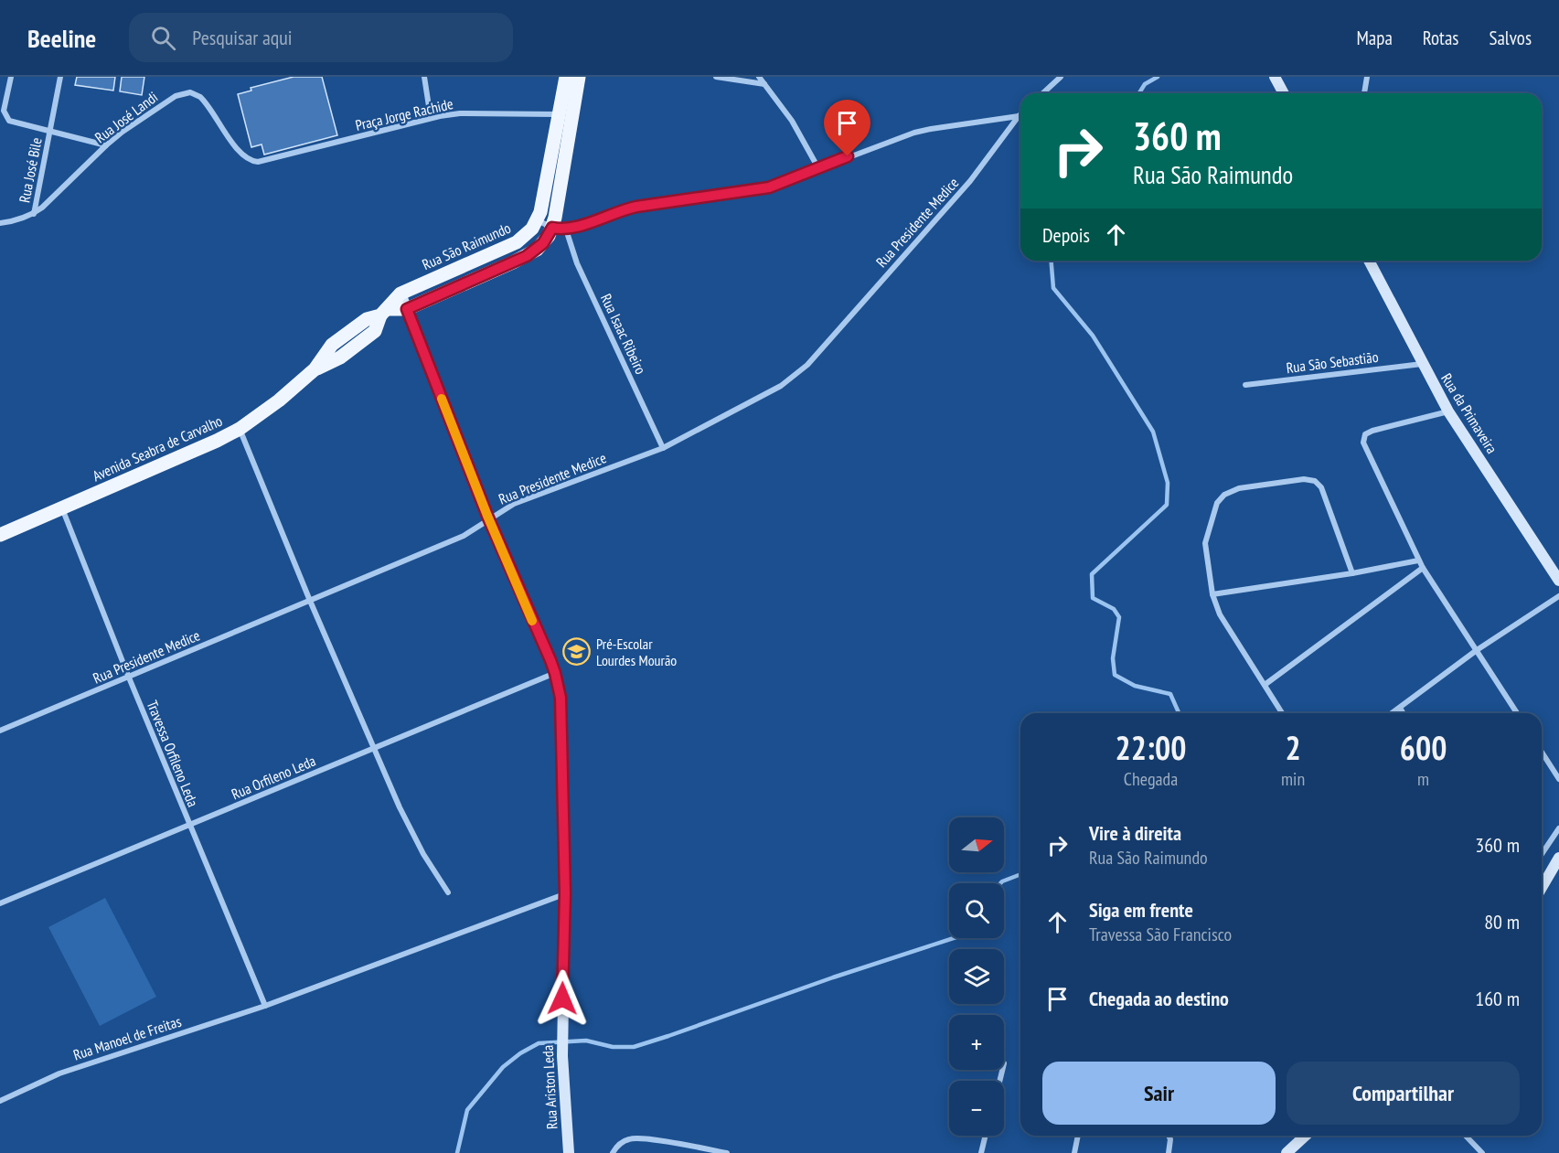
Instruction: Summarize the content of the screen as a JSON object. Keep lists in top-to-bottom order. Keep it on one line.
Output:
{"streets":{"main road":["Rua São Raimundo","Avenida Seabra de Carvalho"],"street":["Praça Jorge Rachide","Rua José Landi","Rua José Bile","Rua Presidente Medice","Rua Isaac Ribeiro","Rua São Sebastião","Rua da Primaveira","Travessa Orfileno Leda","Rua Orfileno Leda","Rua Manoel de Freitas","Rua Ariston Leda"]},"crossings":[["Praça Jorge Rachide","Rua José Landi"],["Rua José Landi","Rua José Bile"],["Rua Presidente Medice","Rua Isaac Ribeiro"],["Rua Presidente Medice","Travessa Orfileno Leda"],["Rua Presidente Medice","Rua Ariston Leda"],["Rua São Raimundo","Rua Ariston Leda"],["Rua São Sebastião","Rua da Primaveira"],["Avenida Seabra de Carvalho","Travessa Orfileno Leda"],["Travessa Orfileno Leda","Rua Orfileno Leda"],["Travessa Orfileno Leda","Rua Manoel de Freitas"],["Rua Orfileno Leda","Rua Ariston Leda"],["Rua Manoel de Freitas","Rua Ariston Leda"]],"places":{"school or university":["Pré-Escolar Lourdes Mourão"]},"north":"right","page":{"header":"Beeline","search":"Pesquisar aqui","nav":["Mapa","Rotas","Salvos"],"turn":["360 m","Rua São Raimundo"],"then":"Depois","eta":["22:00","Chegada","2","min","600","m"],"list":[{"name":"Vire à direita","note":"Rua São Raimundo","value":"360 m"},{"name":"Siga em frente","note":"Travessa São Francisco","value":"80 m"},{"name":"Chegada ao destino","value":"160 m"}],"map_buttons":["+","−"],"buttons":["Sair","Compartilhar"]}}
